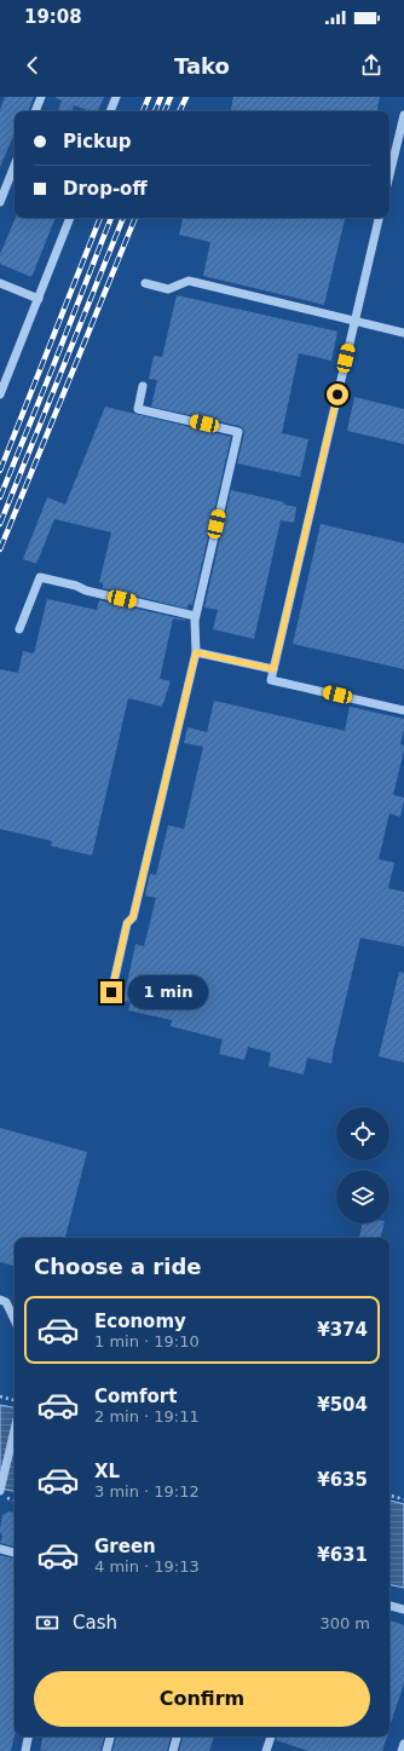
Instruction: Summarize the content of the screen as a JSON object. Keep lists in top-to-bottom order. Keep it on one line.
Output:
{"page":{"status":"19:08","header":"Tako","banner":["Pickup","Drop-off"],"bubble":"1 min","heading":"Choose a ride","list":[{"name":"Economy","note":"1 min · 19:10","value":"¥374"},{"name":"Comfort","note":"2 min · 19:11","value":"¥504"},{"name":"XL","note":"3 min · 19:12","value":"¥635"},{"name":"Green","note":"4 min · 19:13","value":"¥631"}],"pay":["Cash","300 m"],"buttons":"Confirm"}}
